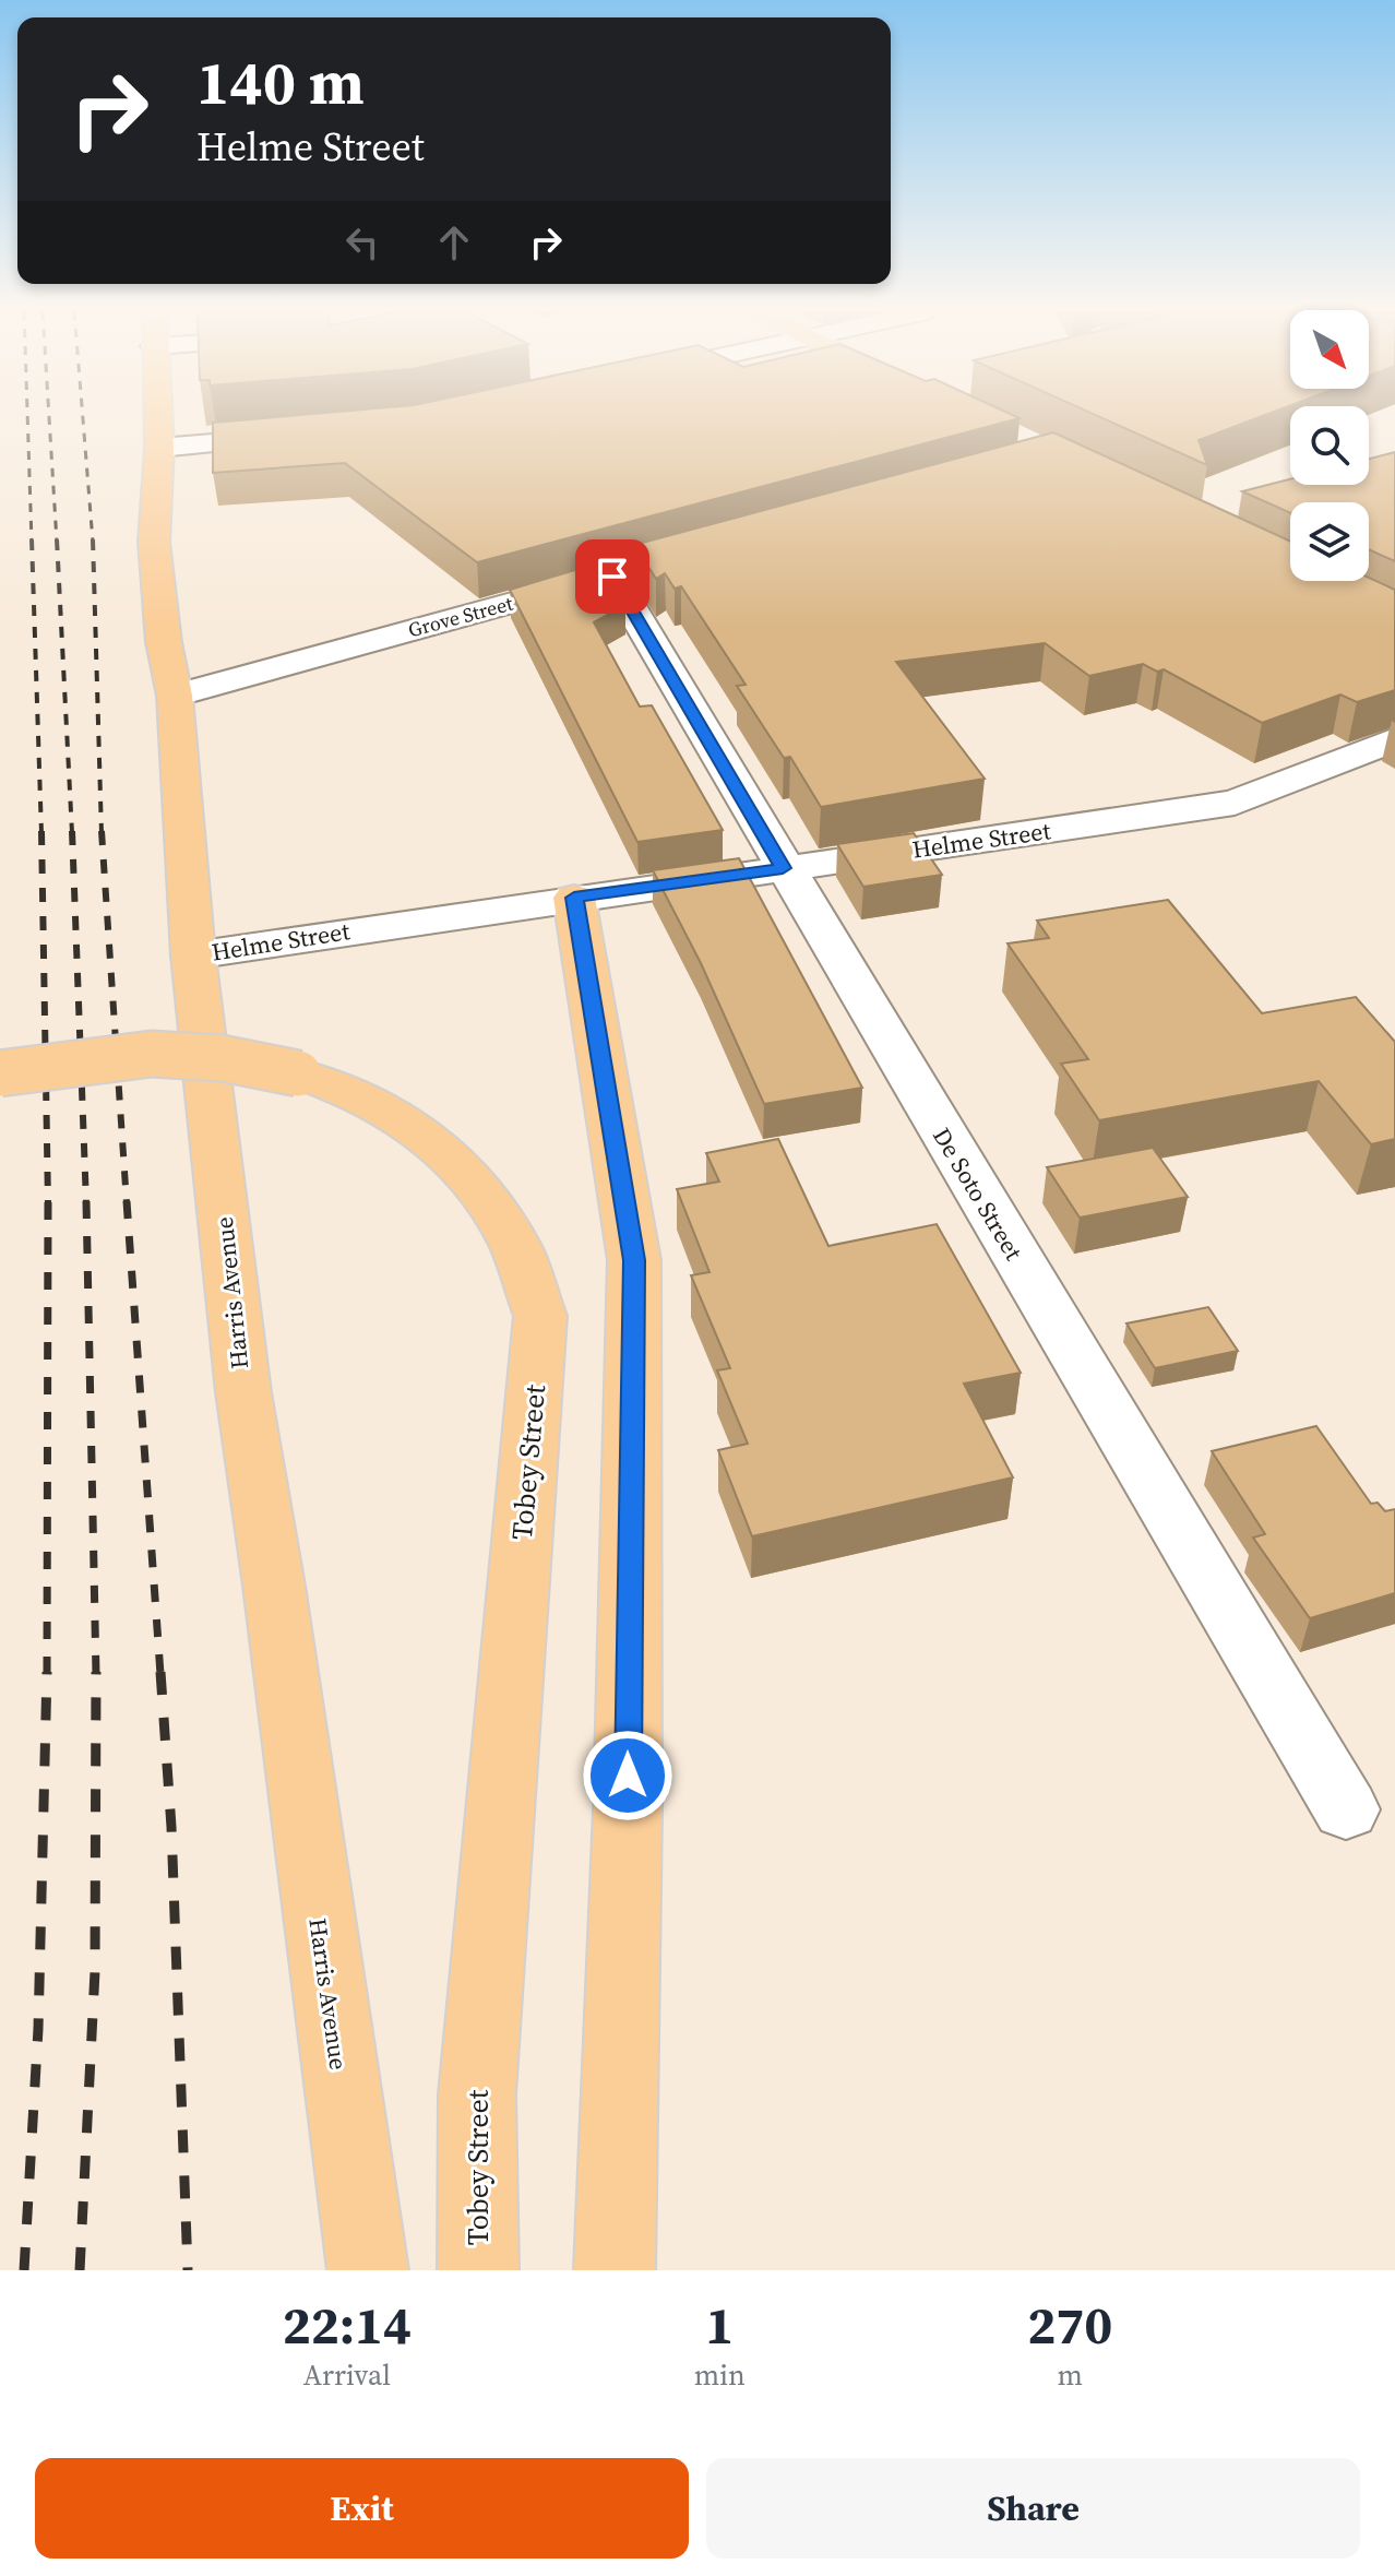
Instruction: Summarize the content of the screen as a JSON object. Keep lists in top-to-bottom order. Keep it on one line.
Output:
{"streets":{"main road":["Harris Avenue","Tobey Street"],"street":["Grove Street","Helme Street","De Soto Street"]},"crossings":[["Grove Street","De Soto Street"],["Grove Street","Harris Avenue"],["Helme Street","De Soto Street"],["Helme Street","Harris Avenue"]],"north":"bottom right","page":{"turn":["140 m","Helme Street"],"eta":["22:14","Arrival","1","min","270","m"],"buttons":["Exit","Share"]}}
